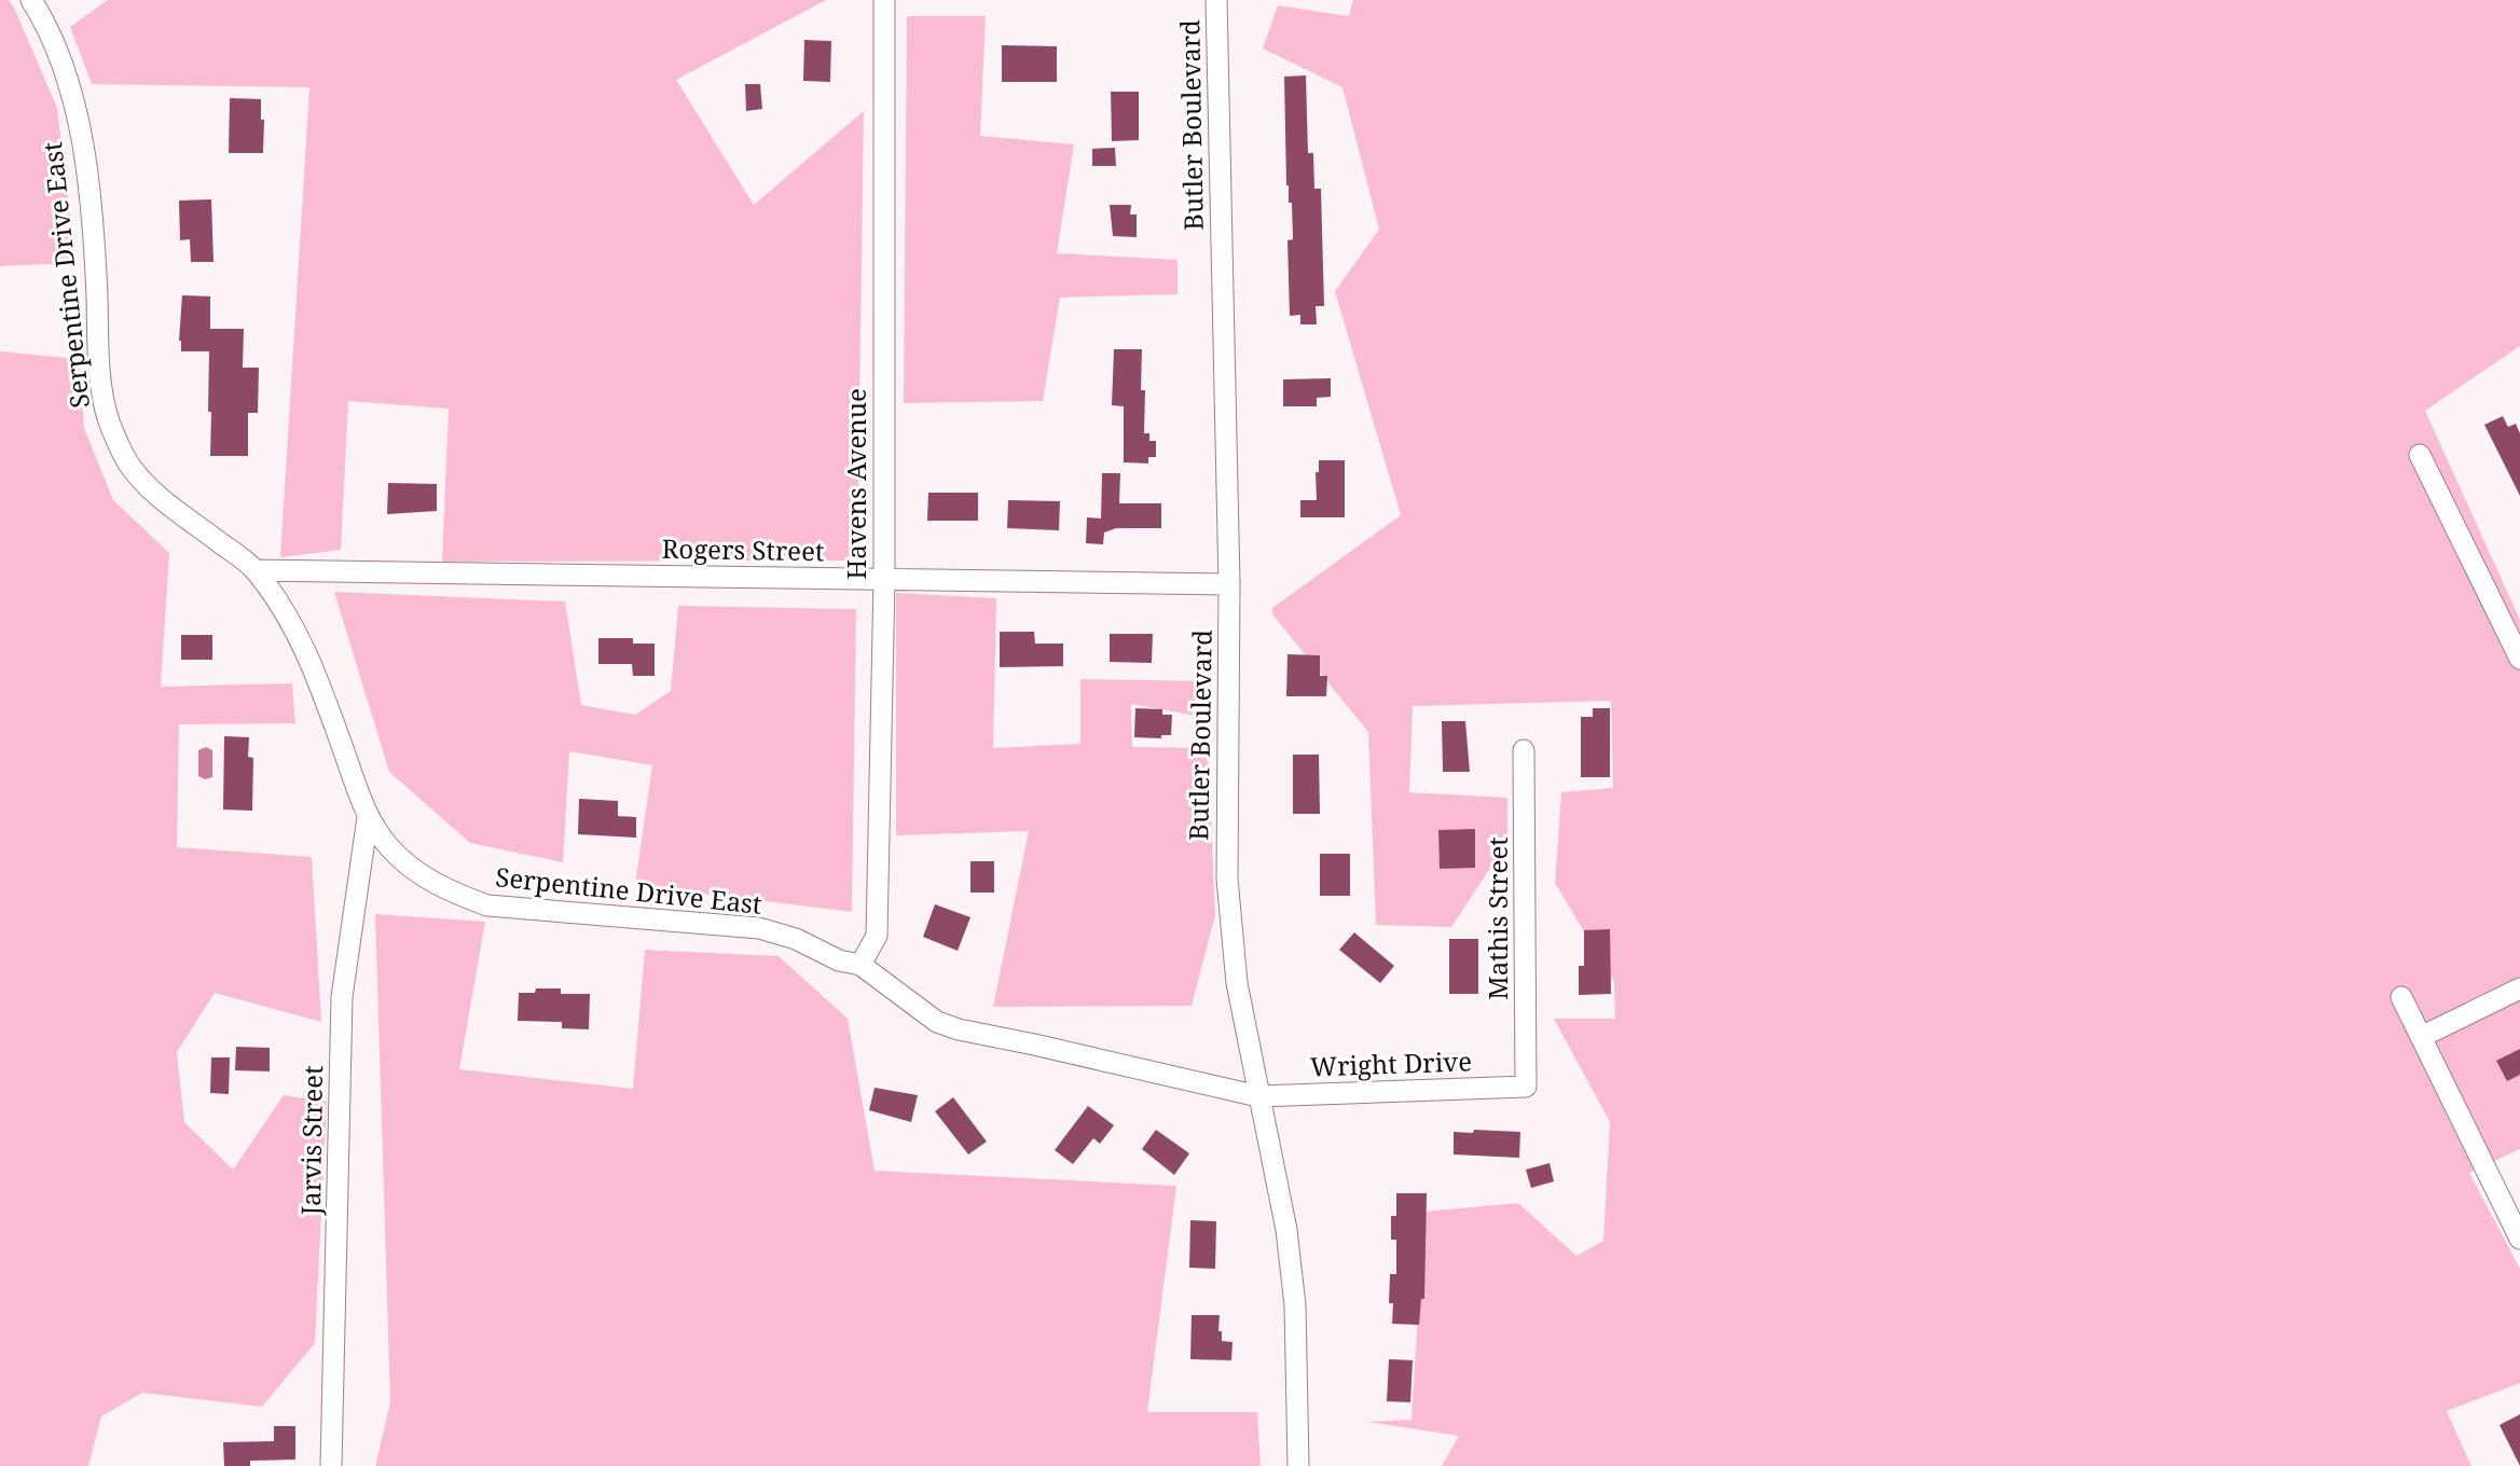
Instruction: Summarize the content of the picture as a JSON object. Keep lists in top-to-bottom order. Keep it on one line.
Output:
{"streets":{"street":["Butler Boulevard","Serpentine Drive East","Havens Avenue","Rogers Street","Mathis Street","Wright Drive","Jarvis Street"]},"crossings":[["Butler Boulevard","Serpentine Drive East"],["Butler Boulevard","Rogers Street"],["Butler Boulevard","Wright Drive"],["Serpentine Drive East","Havens Avenue"],["Serpentine Drive East","Rogers Street"],["Serpentine Drive East","Wright Drive"],["Serpentine Drive East","Jarvis Street"],["Havens Avenue","Rogers Street"],["Mathis Street","Wright Drive"]]}
